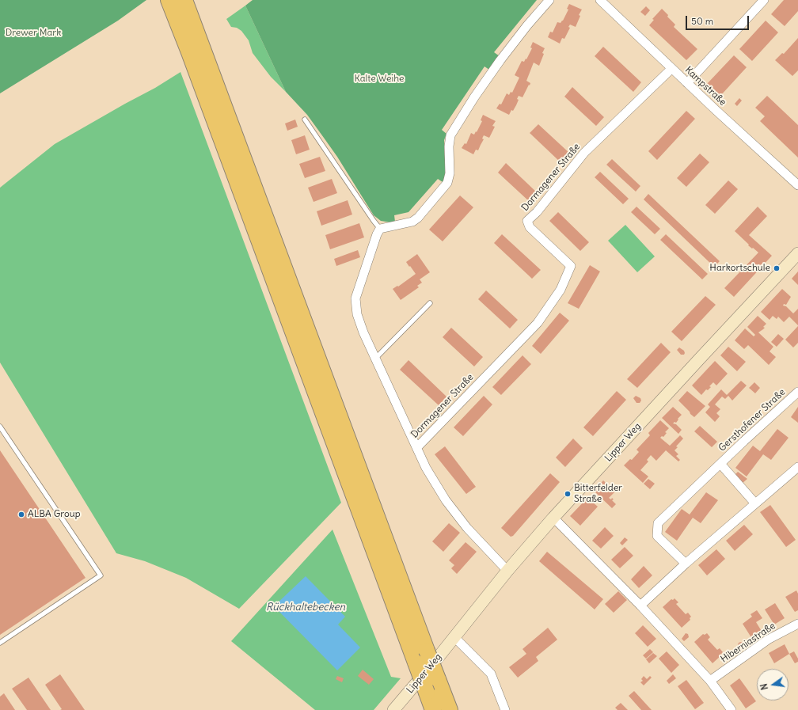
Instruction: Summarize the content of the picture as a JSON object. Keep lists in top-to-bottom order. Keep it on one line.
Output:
{"streets":{"street":["Kampstraße","Dormagener Straße","Gersthofener Straße","Lipper Weg","Hiberniastraße"]},"crossings":[["Kampstraße","Dormagener Straße"],["Dormagener Straße","Lipper Weg"]],"water":["Rückhaltebecken"],"parks":["Drewer Mark","Kalte Weihe"],"places":["Harkortschule","Bitterfelder Straße","ALBA Group"],"scale_bar":"50 m","north":"left"}
